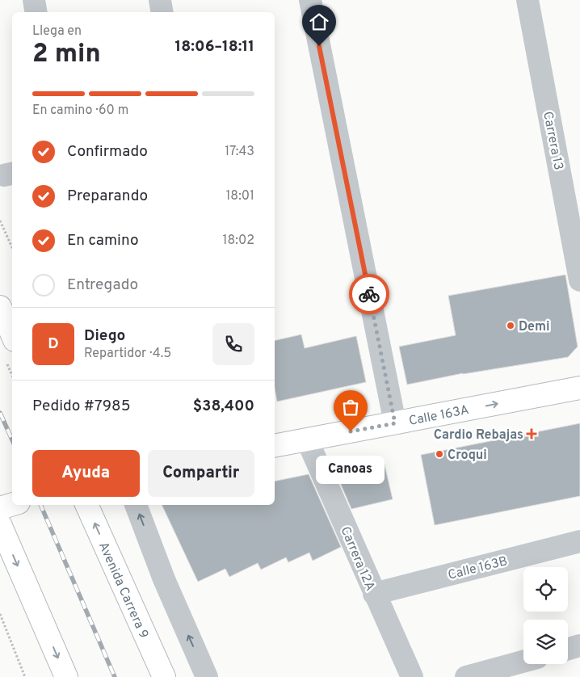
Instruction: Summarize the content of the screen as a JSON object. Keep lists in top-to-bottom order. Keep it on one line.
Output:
{"streets":{"main road":["Calle 163A","Avenida Carrera 9"],"street":["Carrera 13","Carrera 12A","Calle 163B"]},"crossings":[["Calle 163A","Carrera 12A"],["Carrera 12A","Calle 163B"]],"one_way":["Calle 163A"],"places":{"other":["Demi","Canoas","Croqui"],"health":["Cardio Rebajas"]},"page":{"heading":["2 min","Llega en","18:06–18:11"],"panel":["Diego","Repartidor · 4.5","Pedido #7985","$38,400"],"bar":"En camino · 60 m","list":[["Confirmado","17:43"],["Preparando","18:01"],["En camino","18:02"],"Entregado"],"round":"D","buttons":["Ayuda","Compartir"],"bubble":"Canoas"}}
